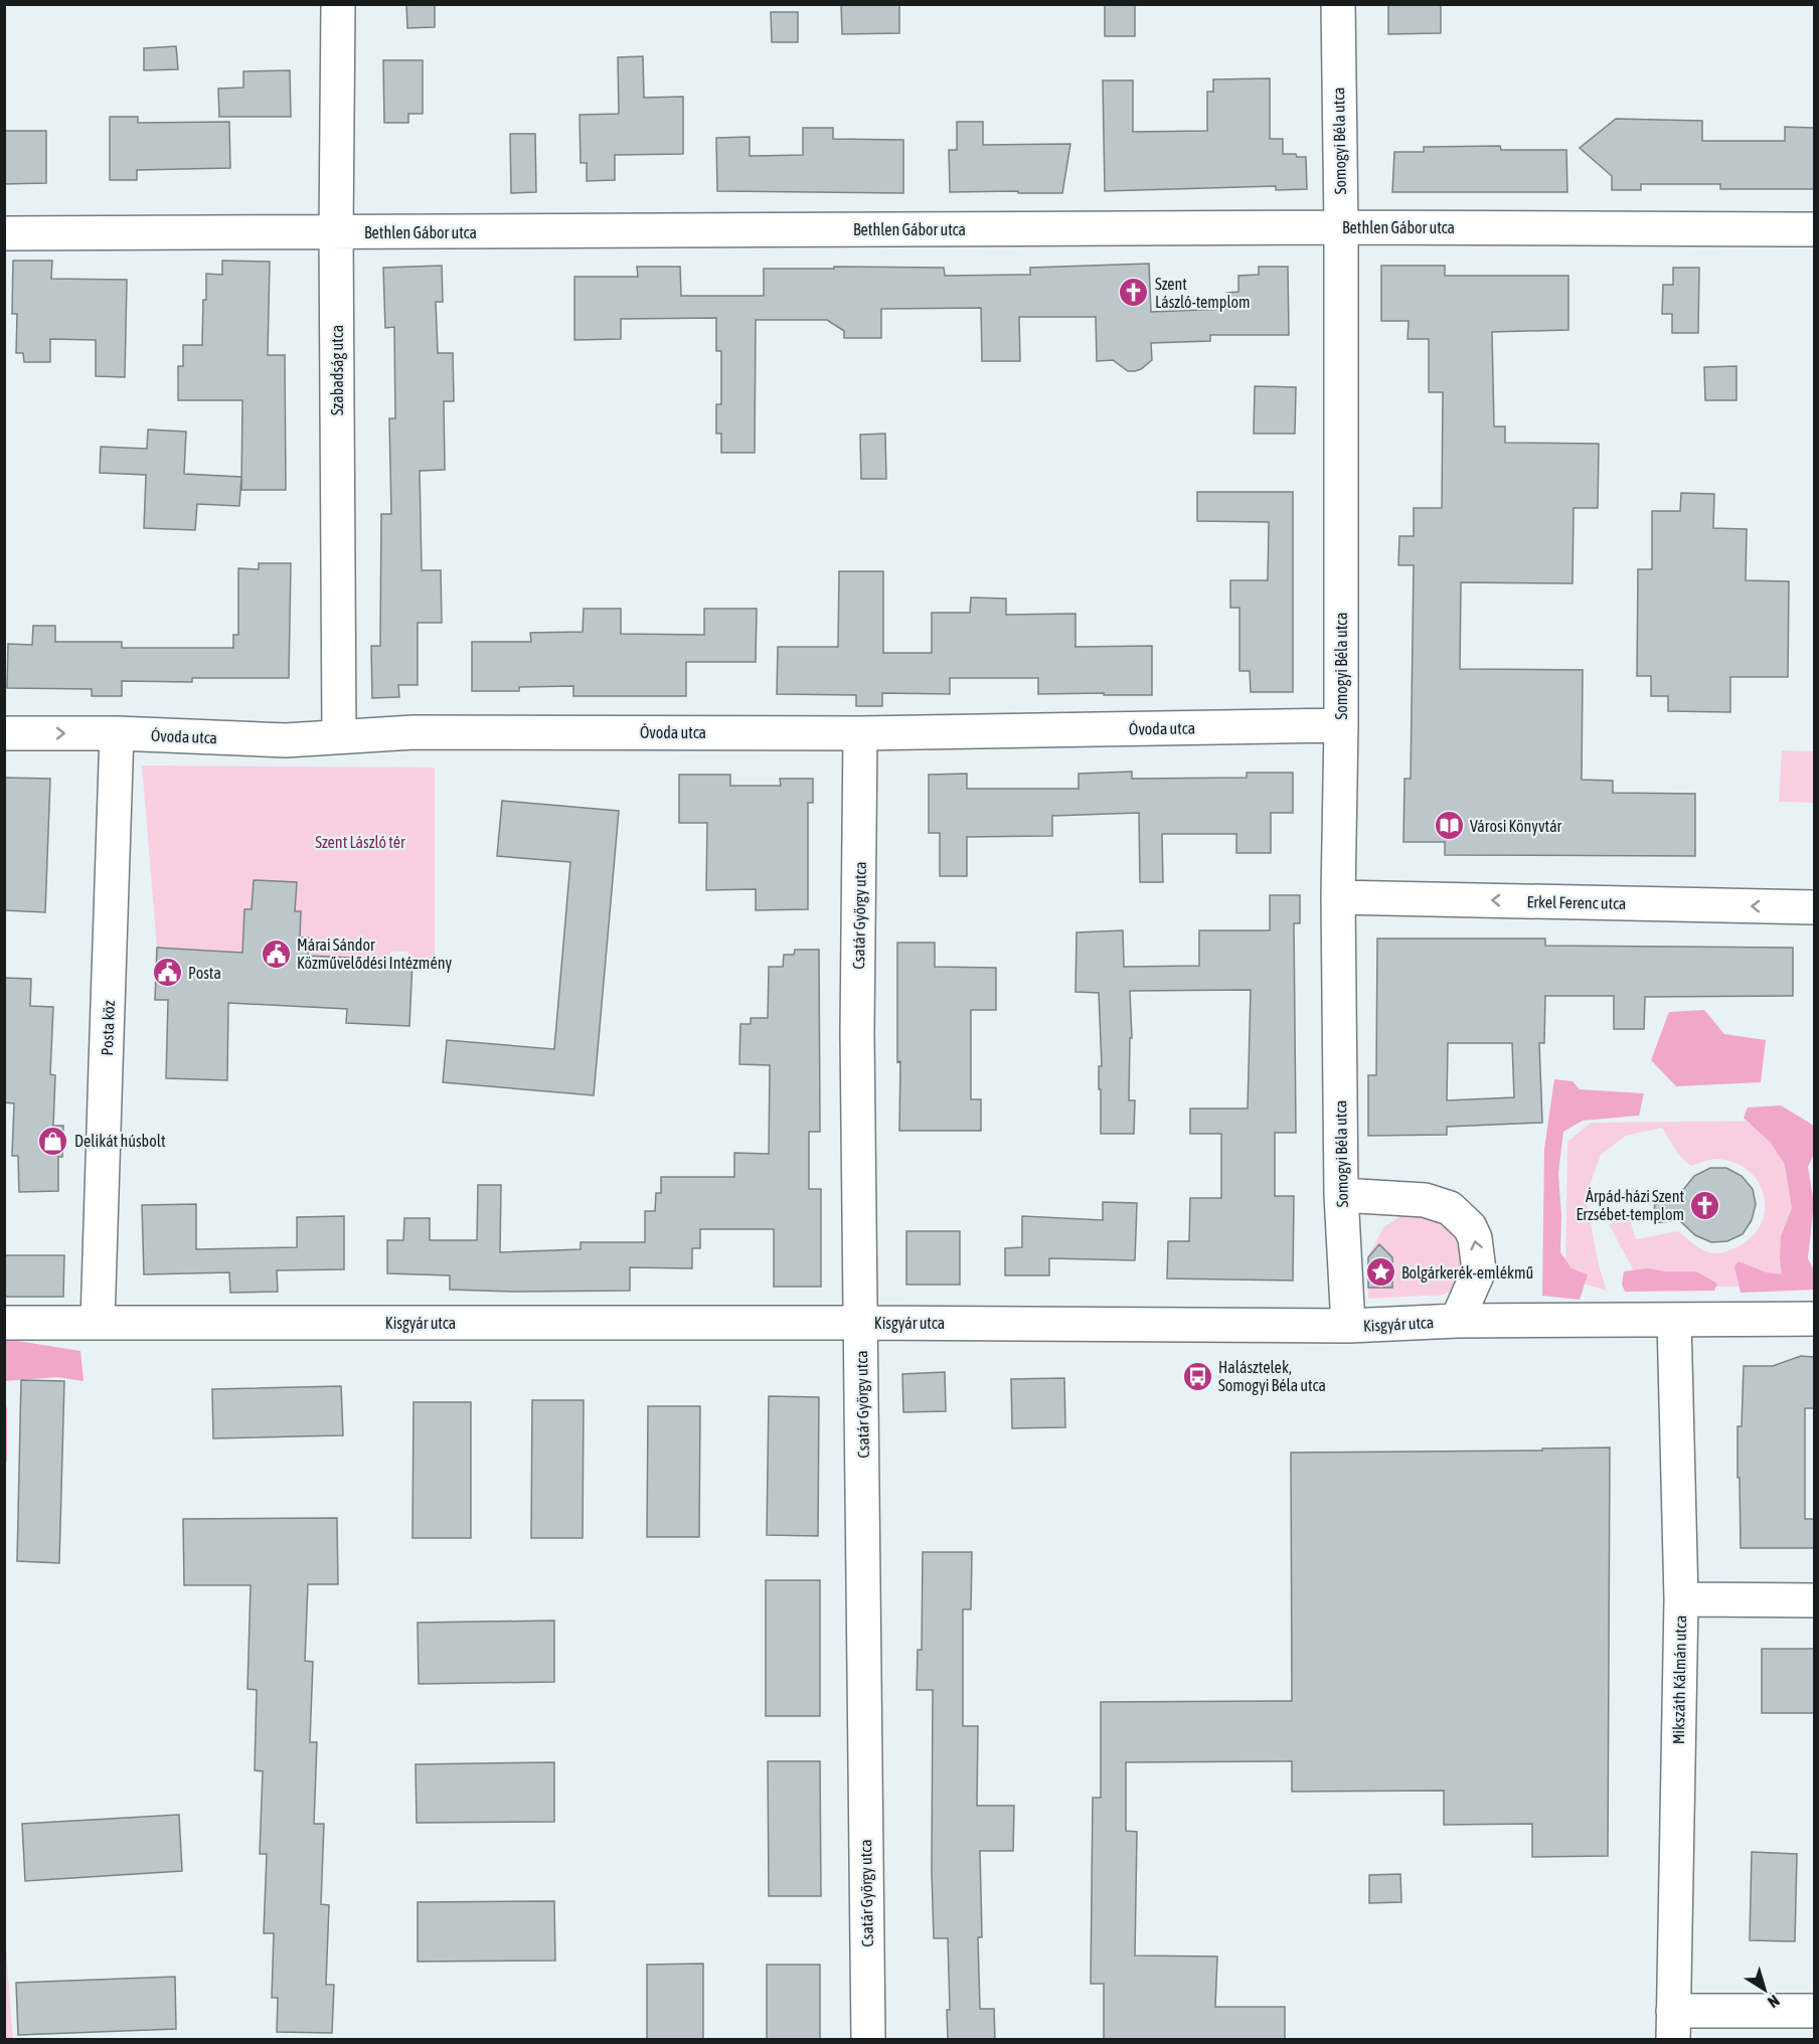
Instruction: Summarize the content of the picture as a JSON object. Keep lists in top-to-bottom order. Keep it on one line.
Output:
{"streets":{"street":["Somogyi Béla utca","Bethlen Gábor utca","Szabadság utca","Óvoda utca","Erkel Ferenc utca","Csatár György utca","Posta köz","Kisgyár utca","Mikszáth Kálmán utca"]},"crossings":[["Somogyi Béla utca","Bethlen Gábor utca"],["Somogyi Béla utca","Óvoda utca"],["Somogyi Béla utca","Erkel Ferenc utca"],["Somogyi Béla utca","Kisgyár utca"],["Bethlen Gábor utca","Szabadság utca"],["Szabadság utca","Óvoda utca"],["Óvoda utca","Csatár György utca"],["Óvoda utca","Posta köz"],["Csatár György utca","Kisgyár utca"],["Posta köz","Kisgyár utca"],["Kisgyár utca","Mikszáth Kálmán utca"]],"one_way":["Erkel Ferenc utca"],"parks":["Szent László tér"],"places":{"church":["Szent László-templom","Árpád-házi Szent Erzsébet-templom"],"library":["Városi Könyvtár"],"public building":["Márai Sándor Közművelődési Intézmény","Posta"],"shop":["Delikát húsbolt"],"place":["Bolgárkerék-emlékmű"],"bus stop":["Halásztelek, Somogyi Béla utca"]},"north":"bottom right"}
